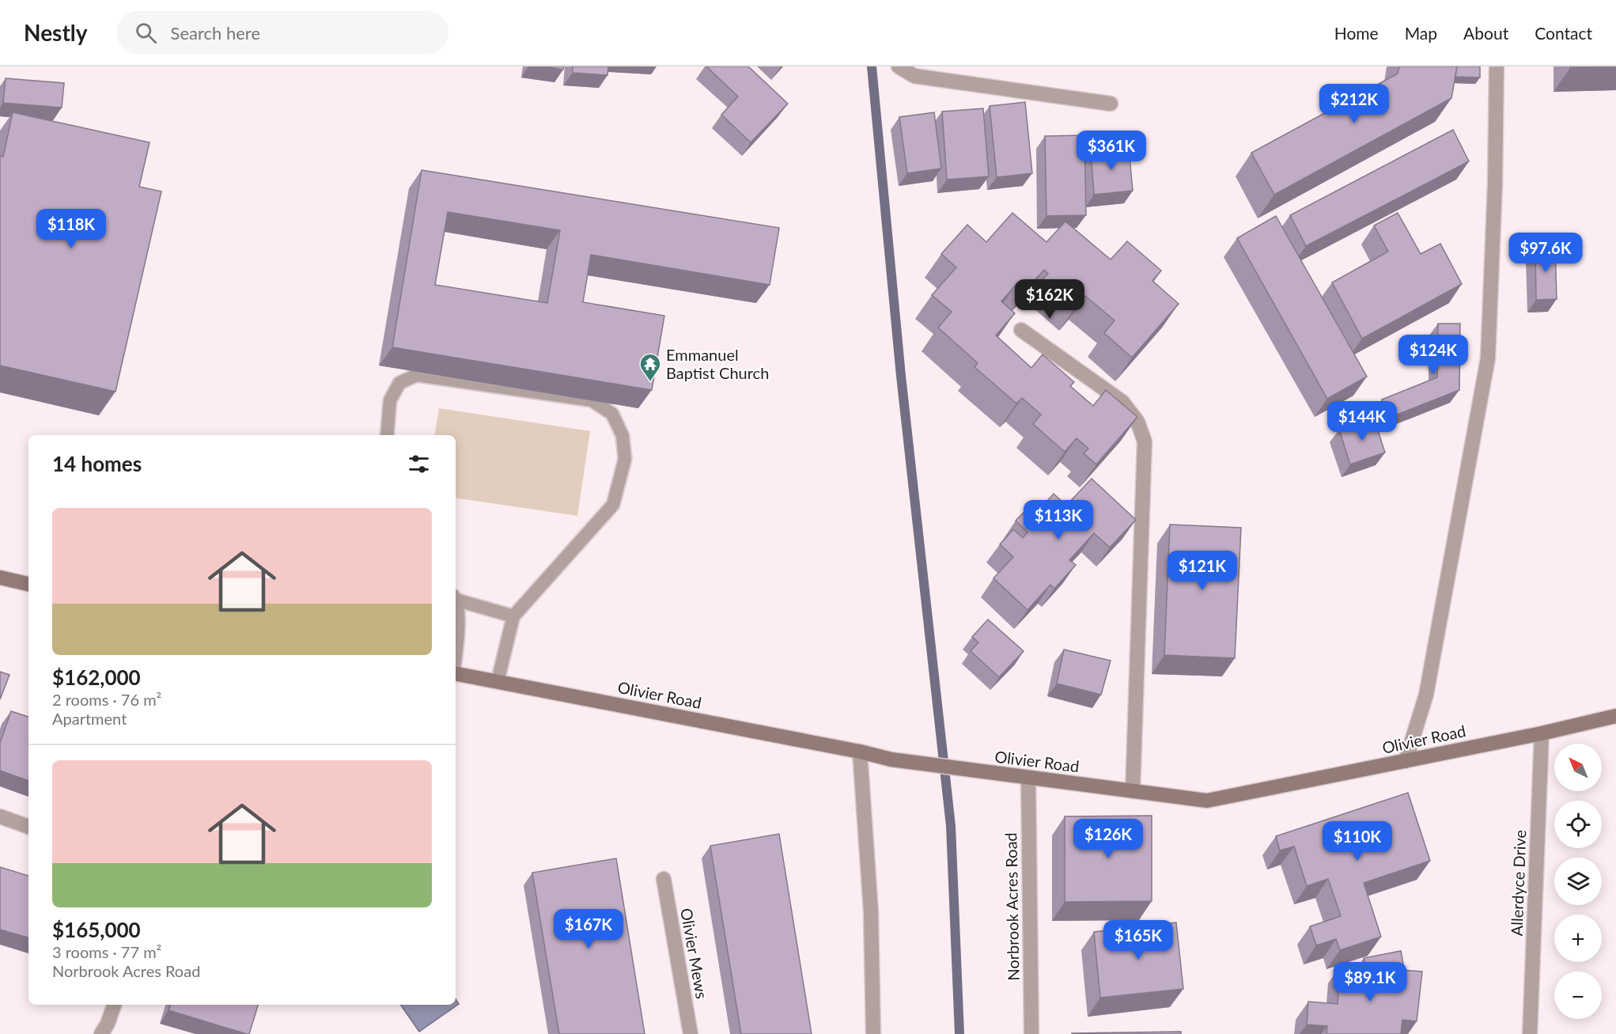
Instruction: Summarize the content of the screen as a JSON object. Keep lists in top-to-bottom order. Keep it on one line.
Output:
{"streets":{"main road":["Olivier Road"],"street":["Allerdyce Drive","Norbrook Acres Road","Olivier Mews"]},"crossings":[["Olivier Road","Allerdyce Drive"],["Olivier Road","Norbrook Acres Road"]],"places":{"temple":["Emmanuel Baptist Church"]},"north":"top left","page":{"header":"Nestly","search":"Search here","nav":["Home","Map","About","Contact"],"price":["$212K","$361K","$118K","$97.6K","$162K","$124K","$144K","$113K","$121K","$126K","$110K","$167K","$165K","$89.1K"],"heading":"14 homes","list":[{"name":"$162,000","note":"2 rooms · 76 m² · Apartment"},{"name":"$165,000","note":"3 rooms · 77 m² · Norbrook Acres Road"}],"map_buttons":["+","−"]}}
